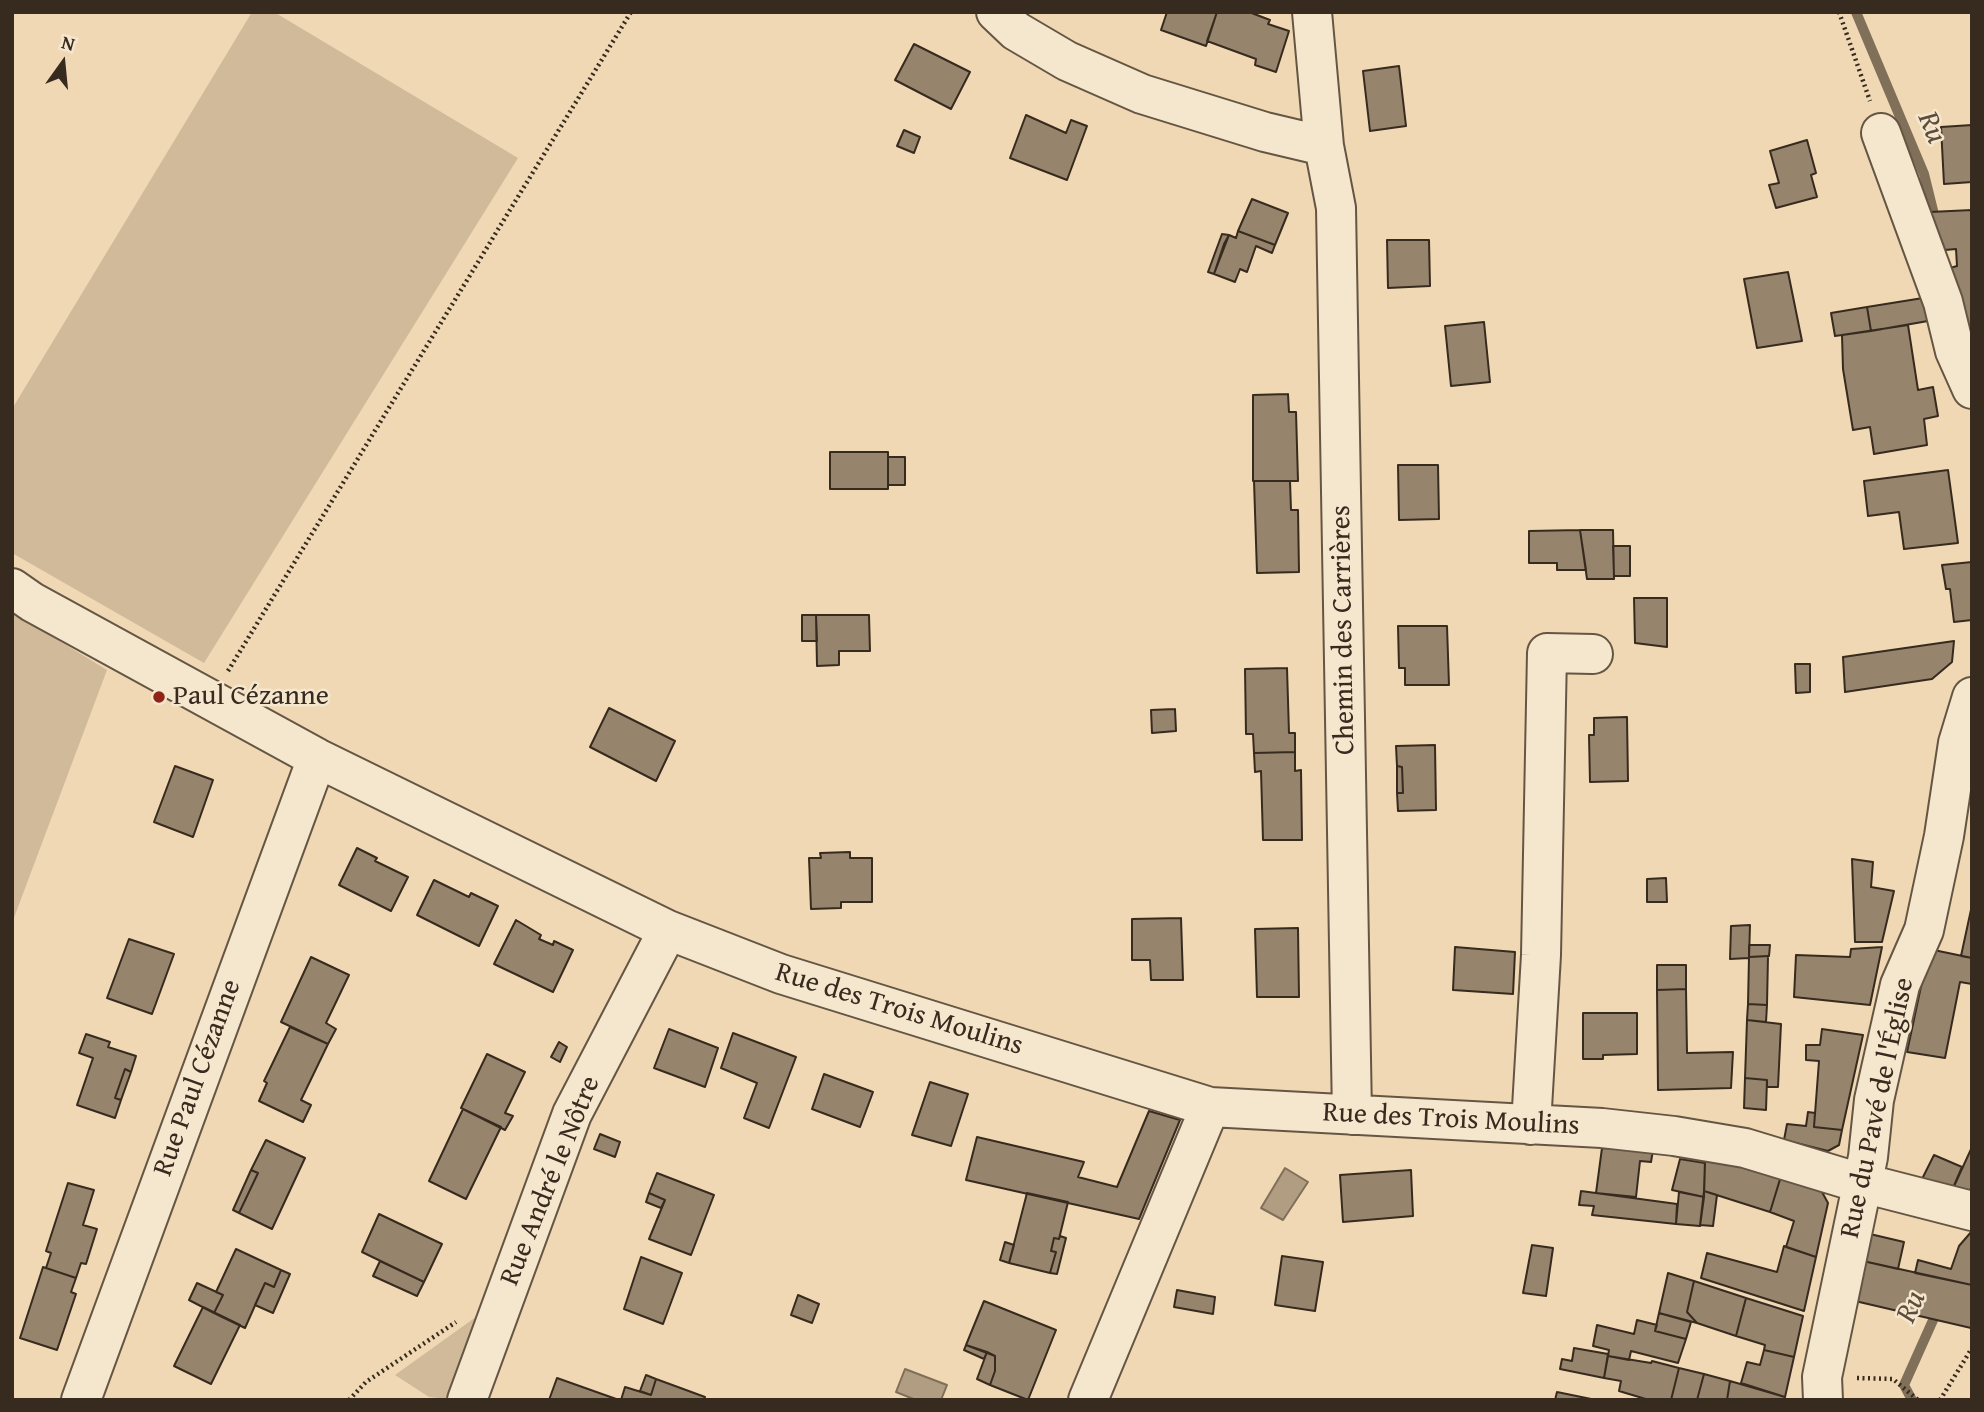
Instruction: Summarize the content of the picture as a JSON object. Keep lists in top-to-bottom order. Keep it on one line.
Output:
{"streets":{"street":["Chemin des Carrières","Rue des Trois Moulins","Rue Paul Cézanne","Rue du Pavé de l'Église","Rue André le Nôtre"]},"crossings":[["Chemin des Carrières","Rue des Trois Moulins"],["Rue des Trois Moulins","Rue Paul Cézanne"],["Rue des Trois Moulins","Rue du Pavé de l'Église"],["Rue des Trois Moulins","Rue André le Nôtre"]],"water":["Ru"],"places":["Paul Cézanne"],"north":"top"}
